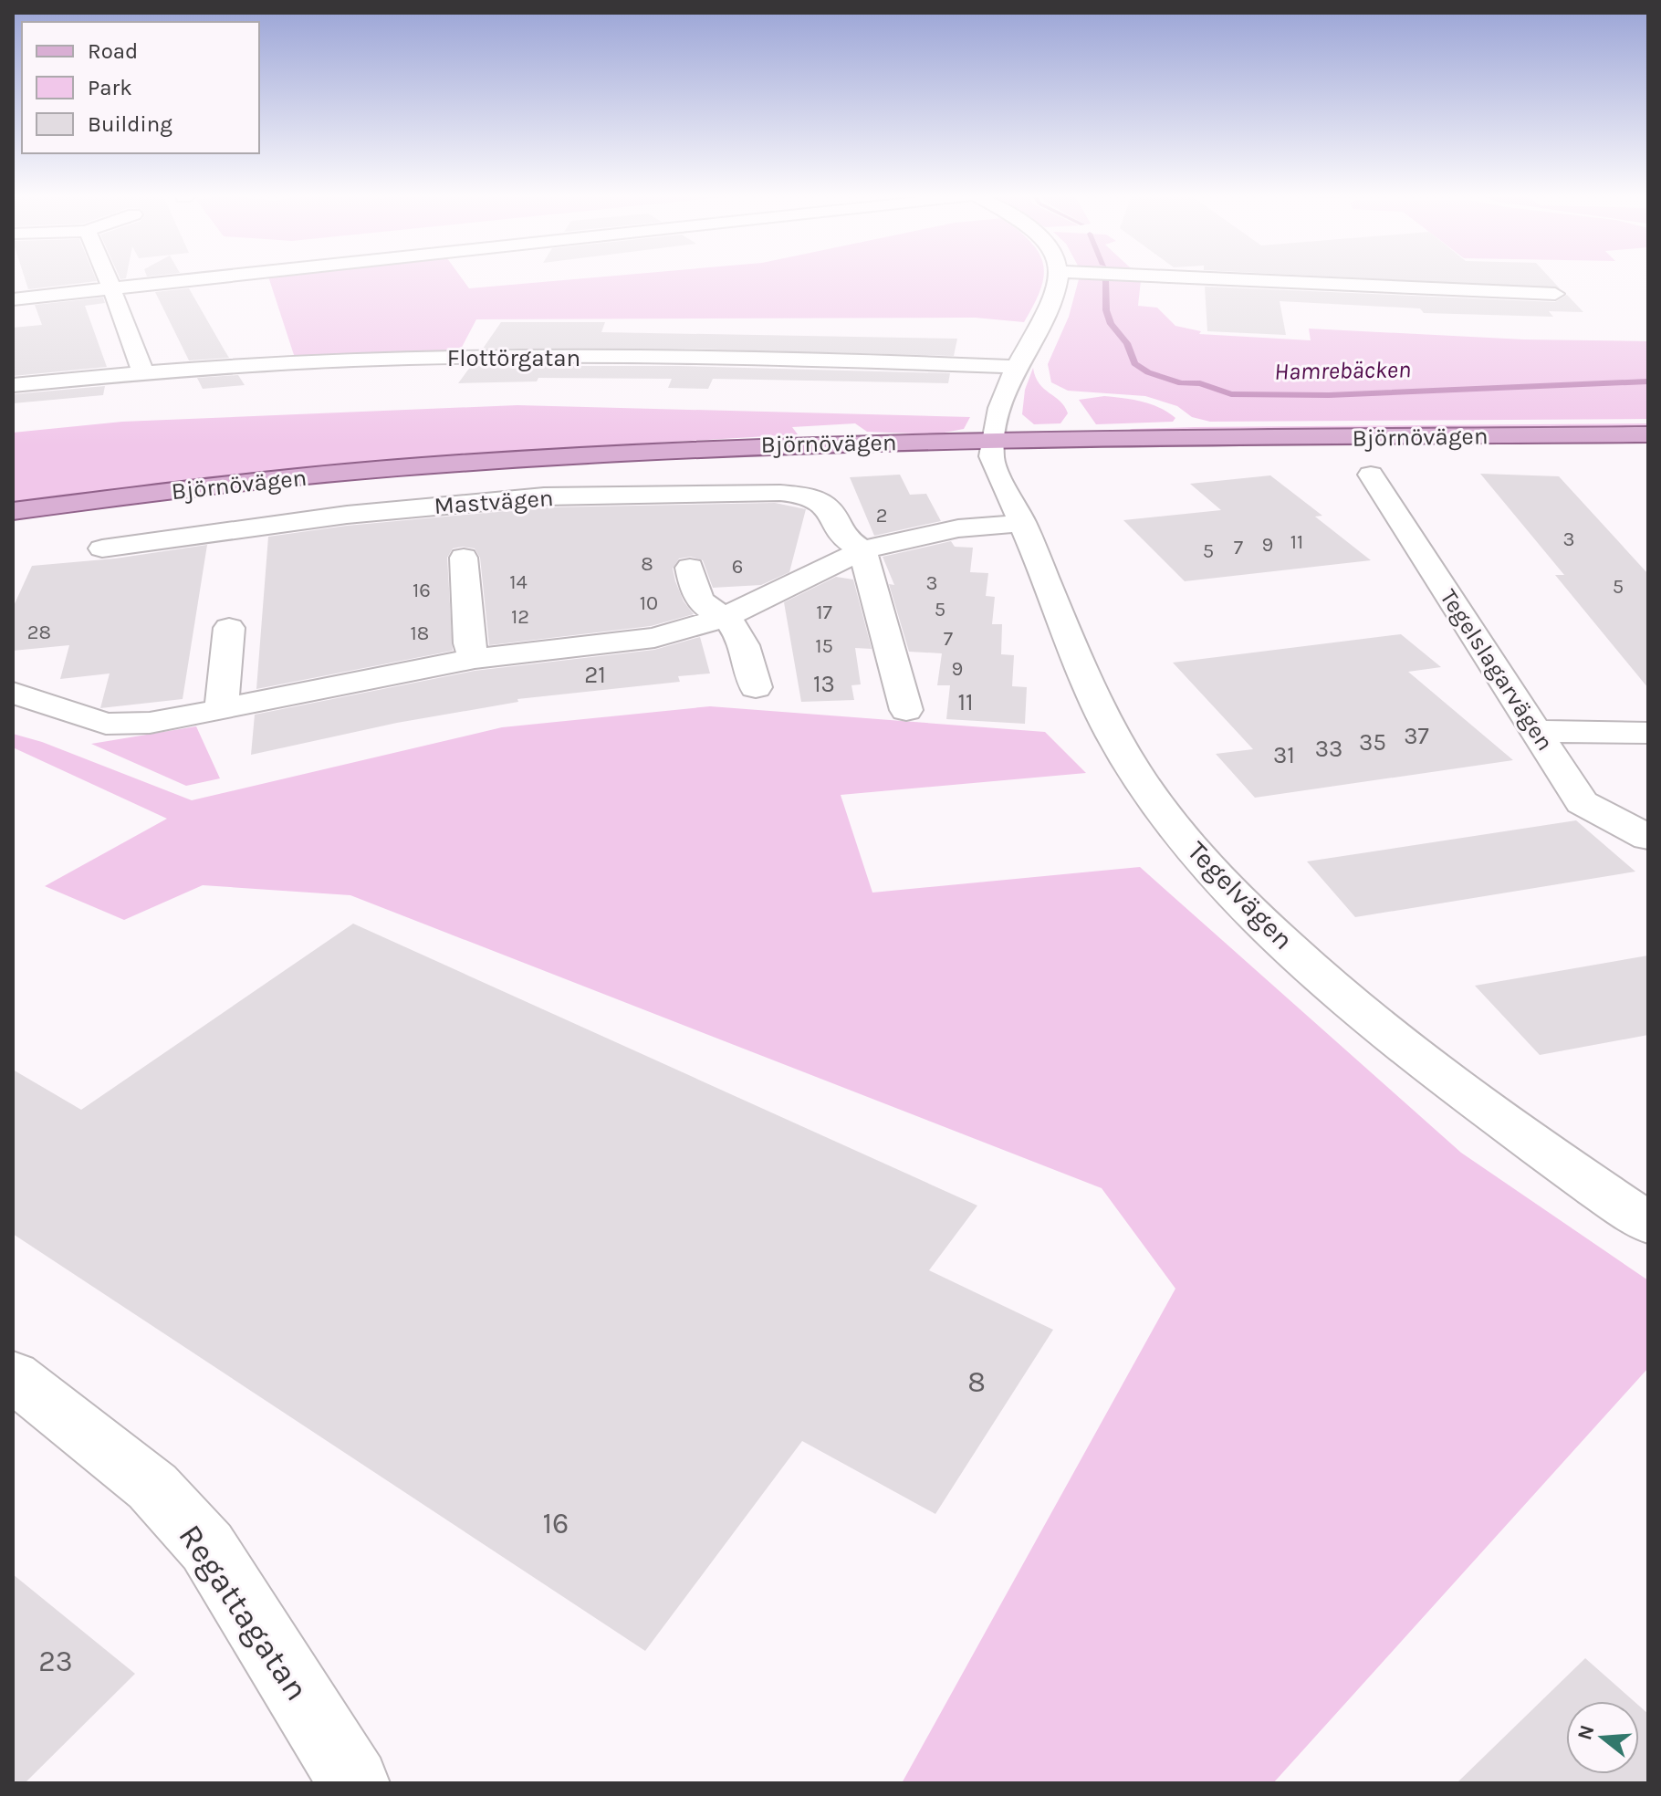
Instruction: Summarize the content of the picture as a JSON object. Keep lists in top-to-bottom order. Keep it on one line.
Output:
{"streets":{"main road":["Björnövägen"],"street":["Flottörgatan","Mastvägen","Tegelslagarvägen","Tegelvägen","Regattagatan"]},"crossings":[["Flottörgatan","Tegelvägen"],["Björnövägen","Tegelvägen"]],"water":["Hamrebäcken"],"house_numbers":["2","3","11","9","7","5","8","6","14","3","5","16","10","5","17","12","28","18","7","15","9","21","13","11","37","35","33","31","8","16","23"],"legend":["Road","Park","Building"],"north":"left"}
